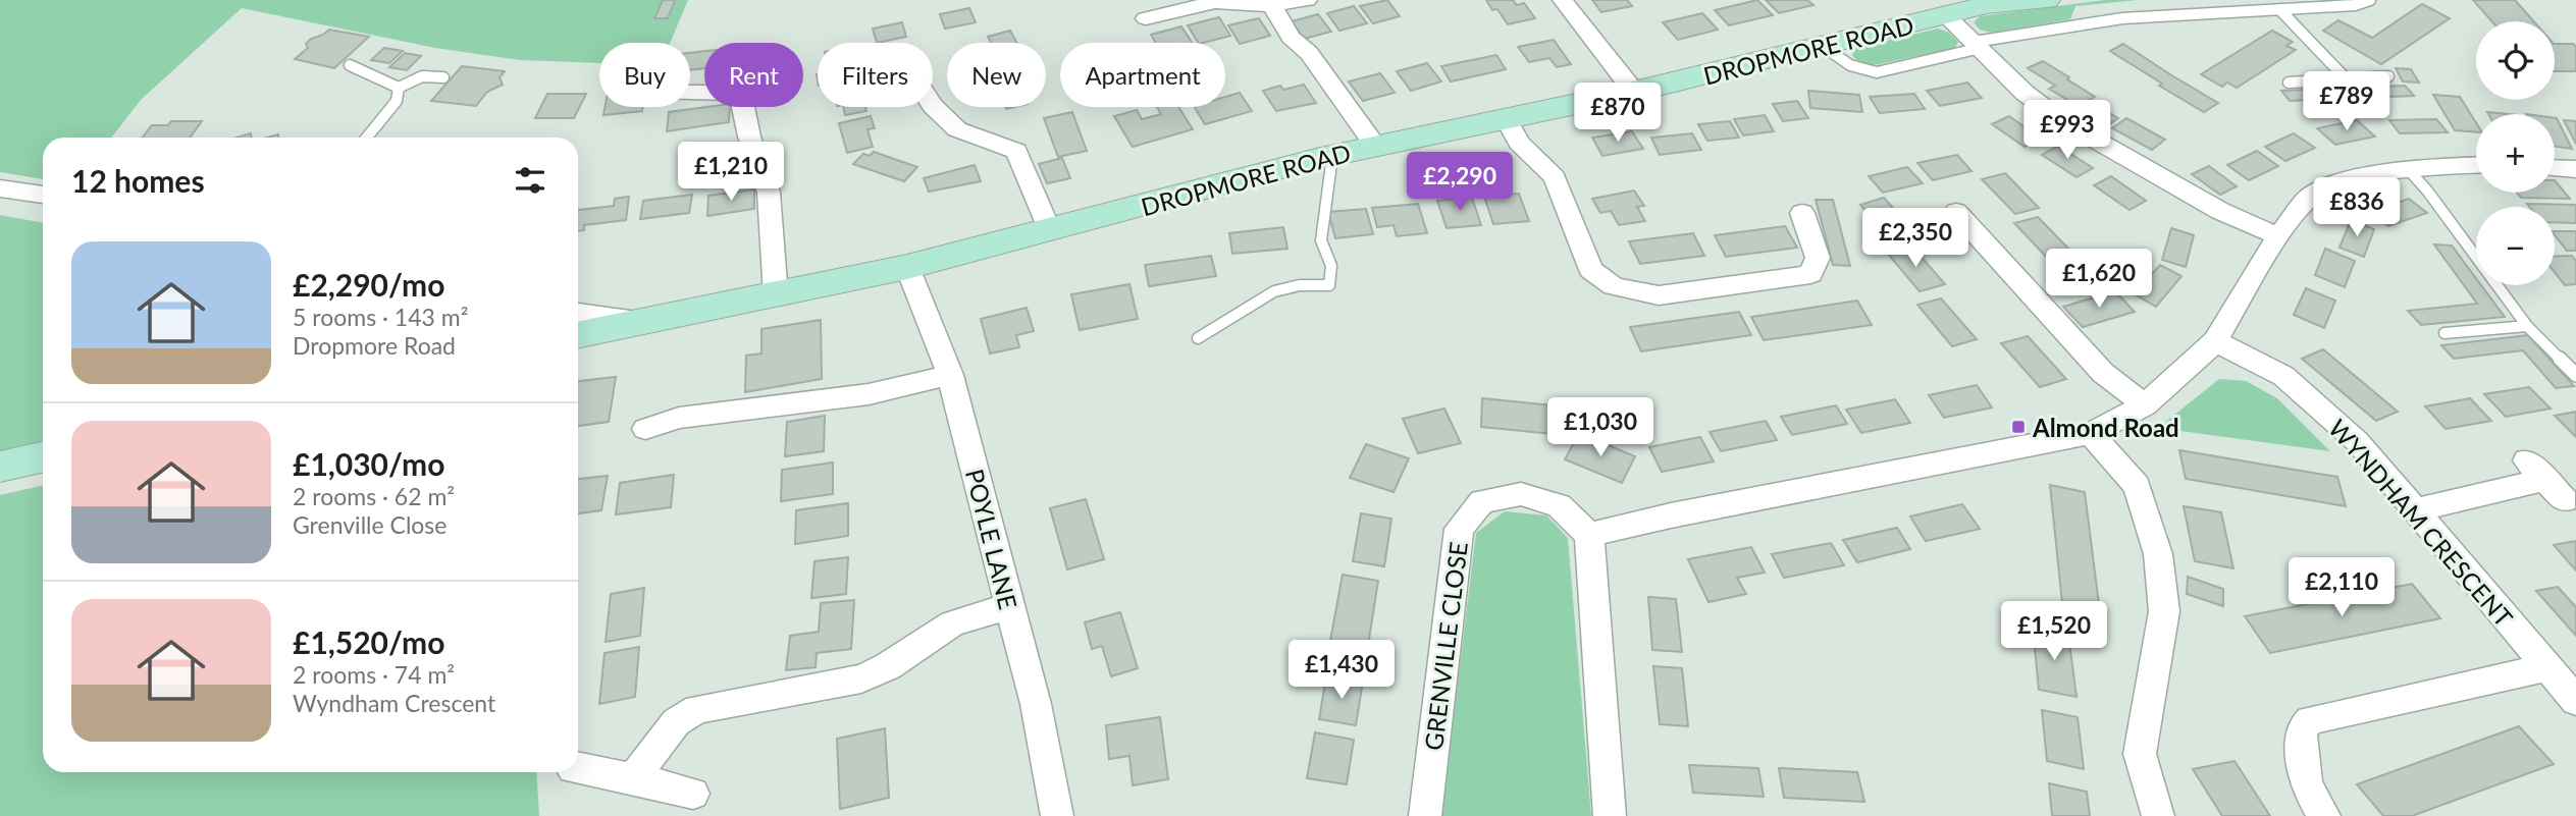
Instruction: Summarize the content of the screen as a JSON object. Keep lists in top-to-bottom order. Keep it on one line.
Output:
{"streets":{"street":["DROPMORE ROAD","WYNDHAM CRESCENT","POYLE LANE","GRENVILLE CLOSE"]},"crossings":[["DROPMORE ROAD","POYLE LANE"]],"places":{"transit":["Almond Road"]},"page":{"map_buttons":["+","−"],"chip":["Buy","Rent","Filters","New","Apartment"],"price":["£789","£870","£993","£1,210","£2,290","£836","£2,350","£1,620","£1,030","£2,110","£1,520","£1,430"],"heading":"12 homes","list":[{"name":"£2,290/mo","note":"5 rooms · 143 m² · Dropmore Road"},{"name":"£1,030/mo","note":"2 rooms · 62 m² · Grenville Close"},{"name":"£1,520/mo","note":"2 rooms · 74 m² · Wyndham Crescent"}]}}
